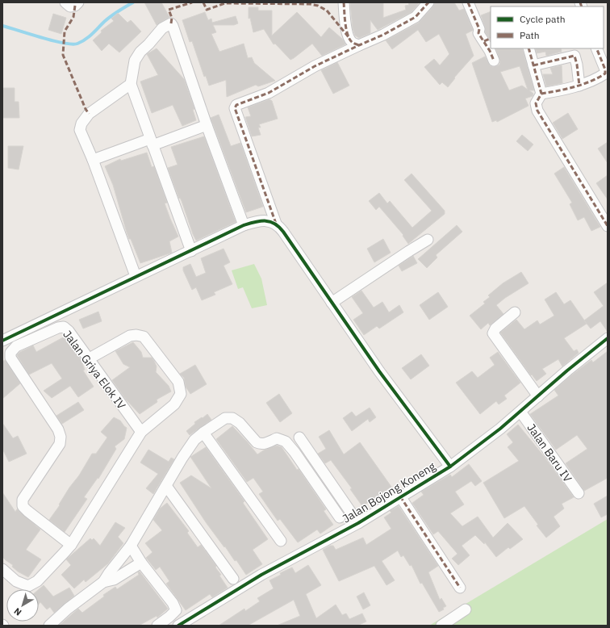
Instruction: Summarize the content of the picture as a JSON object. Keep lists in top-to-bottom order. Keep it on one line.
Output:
{"streets":{"street":["Jalan Griya Elok IV","Jalan Baru IV","Jalan Bojong Koneng"]},"crossings":[["Jalan Baru IV","Jalan Bojong Koneng"]],"legend":["Cycle path","Path"],"north":"bottom left"}
